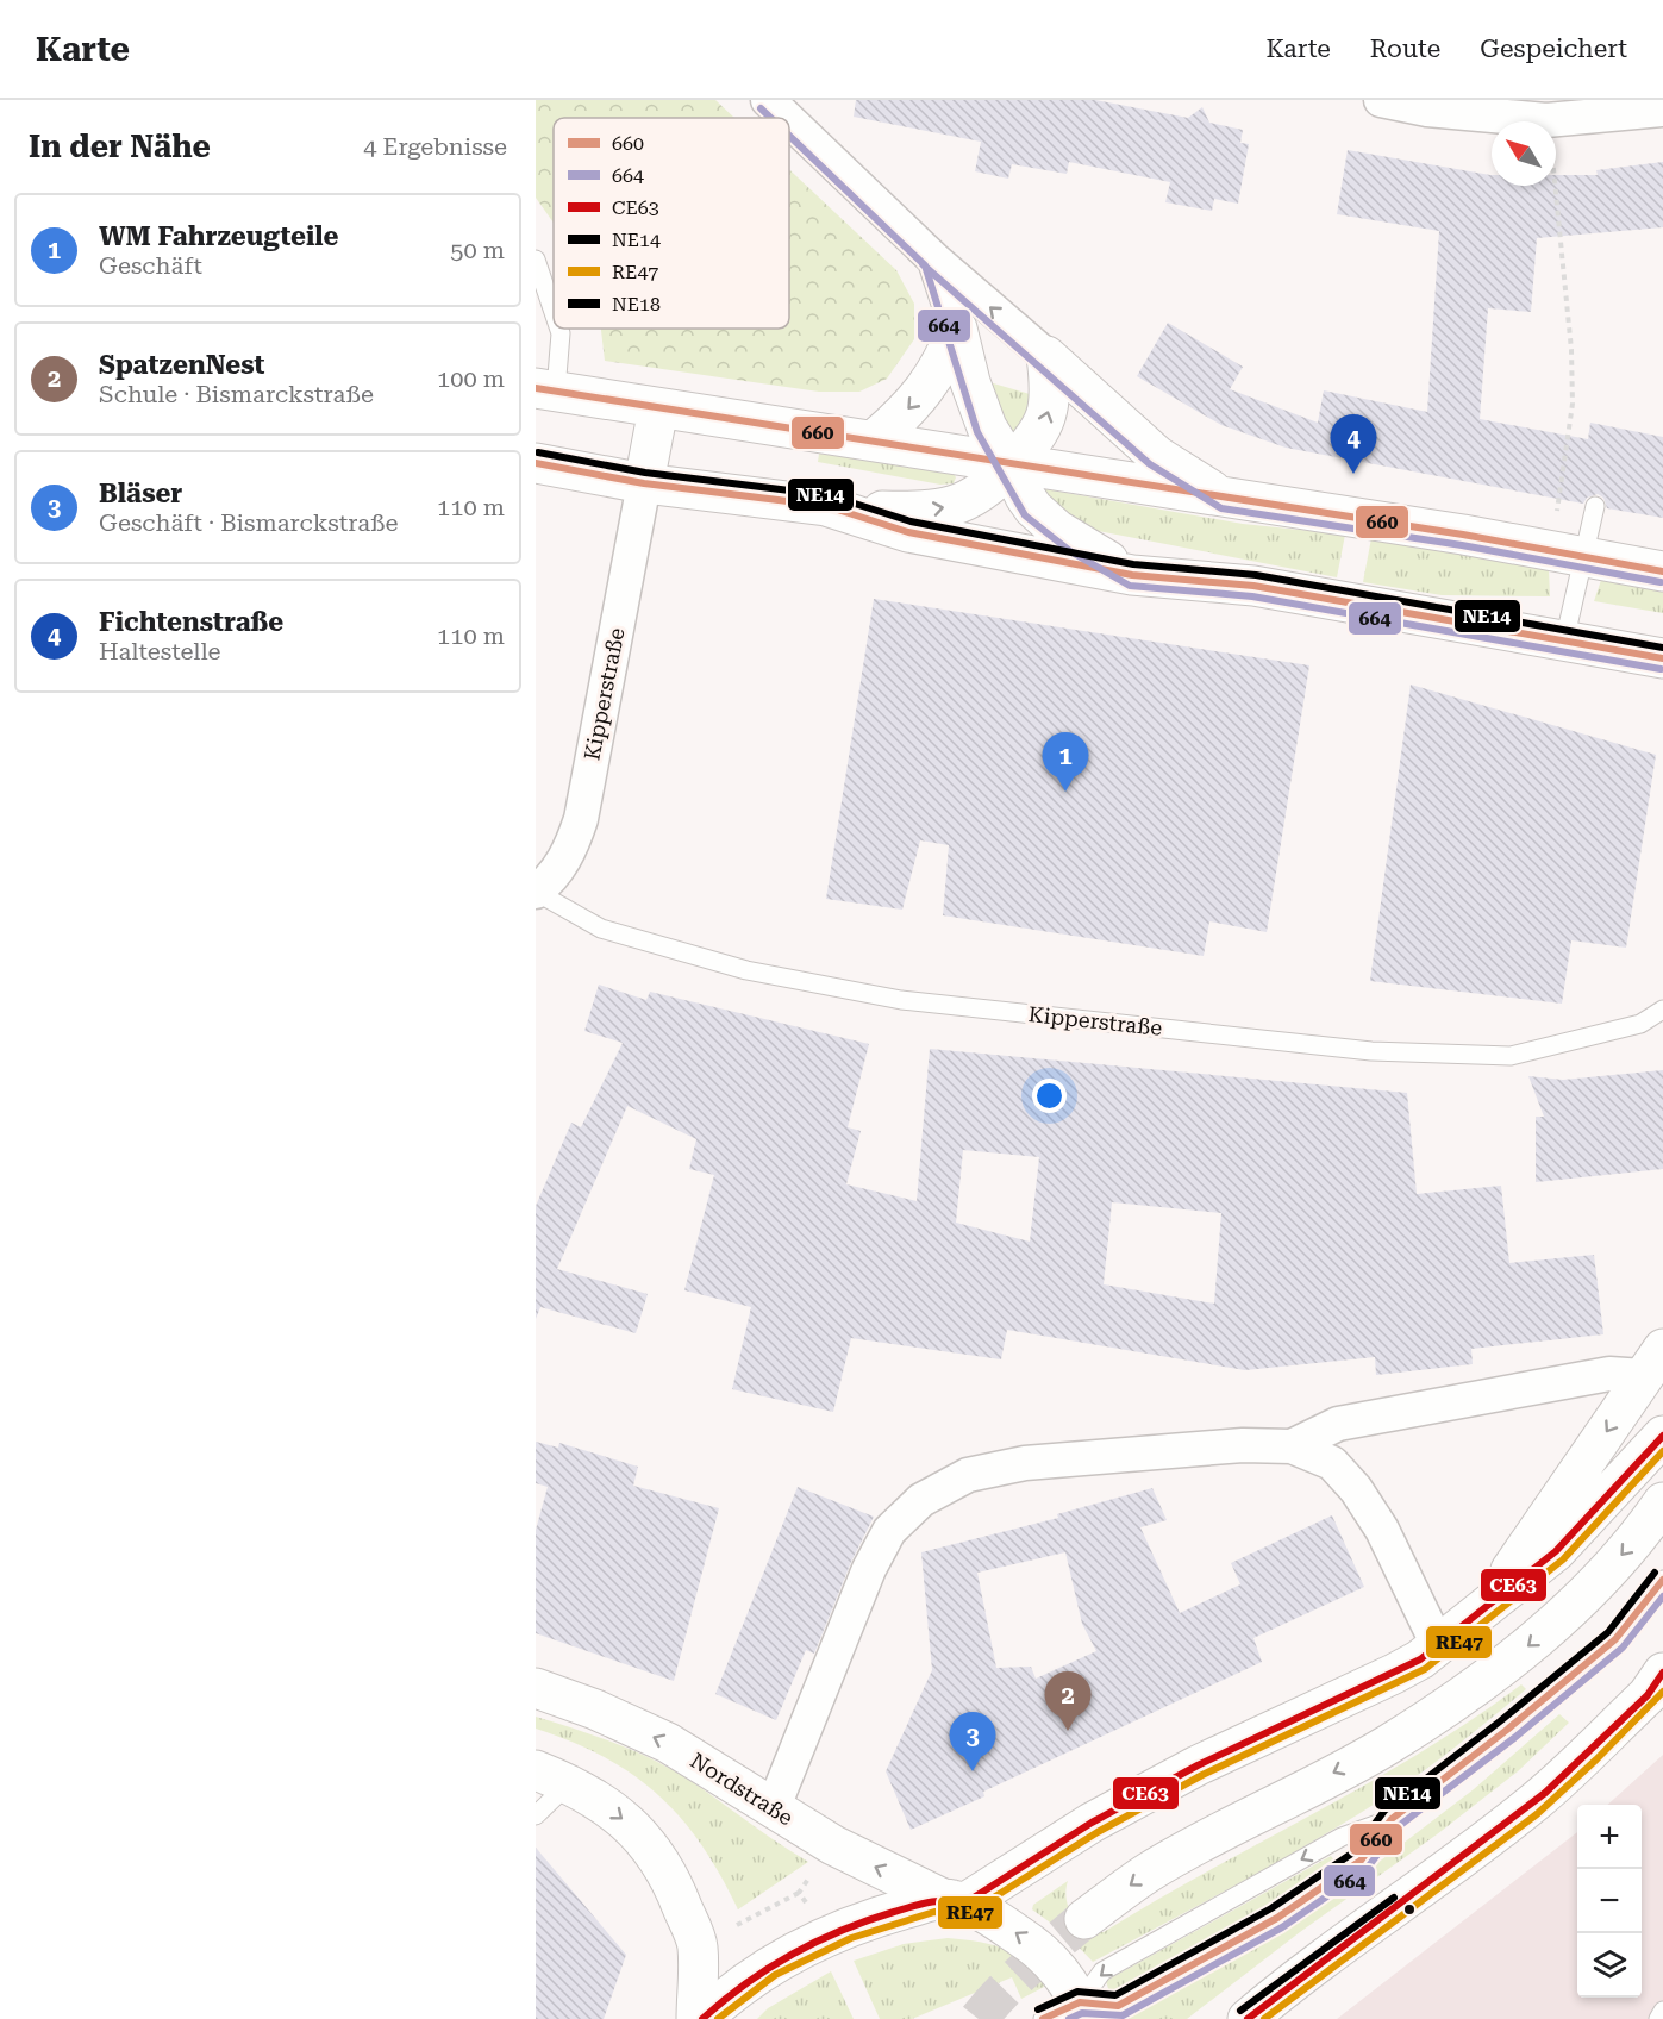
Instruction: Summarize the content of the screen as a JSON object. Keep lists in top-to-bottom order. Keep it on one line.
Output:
{"streets":{"main road":["Nordstraße"],"street":["Kipperstraße"]},"lines":["transit line 664","transit line 660","transit line NE14","transit line CE63","transit line RE47","transit line NE18"],"legend":["660","664","CE63","NE14","RE47","NE18"],"north":"top left","page":{"header":"Karte","nav":["Karte","Route","Gespeichert"],"heading":["In der Nähe","4 Ergebnisse"],"list":[{"mark":"1","name":"WM Fahrzeugteile","note":"Geschäft","value":"50 m"},{"mark":"2","name":"SpatzenNest","note":"Schule · Bismarckstraße","value":"100 m"},{"mark":"3","name":"Bläser","note":"Geschäft · Bismarckstraße","value":"110 m"},{"mark":"4","name":"Fichtenstraße","note":"Haltestelle","value":"110 m"}],"pins":["4","1","2","3"],"map_buttons":["+","−"]}}
